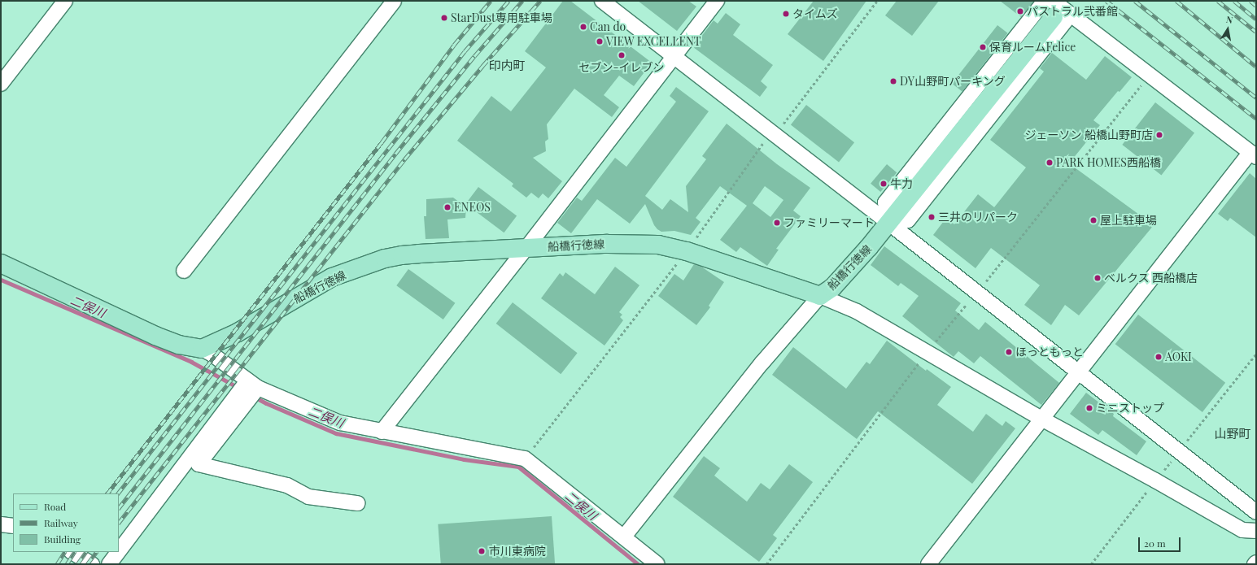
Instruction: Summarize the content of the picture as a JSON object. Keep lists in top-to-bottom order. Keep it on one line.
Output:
{"streets":{"main road":["船橋行徳線"]},"districts":["印内町","山野町"],"water":["二俣川"],"places":["パストラル弐番館","タイムズ","StarDust専用駐車場","Can do","VIEW EXCELLENT","保育ルームFelice","セブン-イレブン","DY山野町パーキング","ジェーソン 船橋山野町店","PARK HOMES西船橋","牛力","ENEOS","三井のリパーク","屋上駐車場","ファミリーマート","ベルクス 西船橋店","ほっともっと","AOKI","ミニストップ","市川東病院"],"legend":["Road","Railway","Building"],"scale_bar":"20 m","north":"top"}
